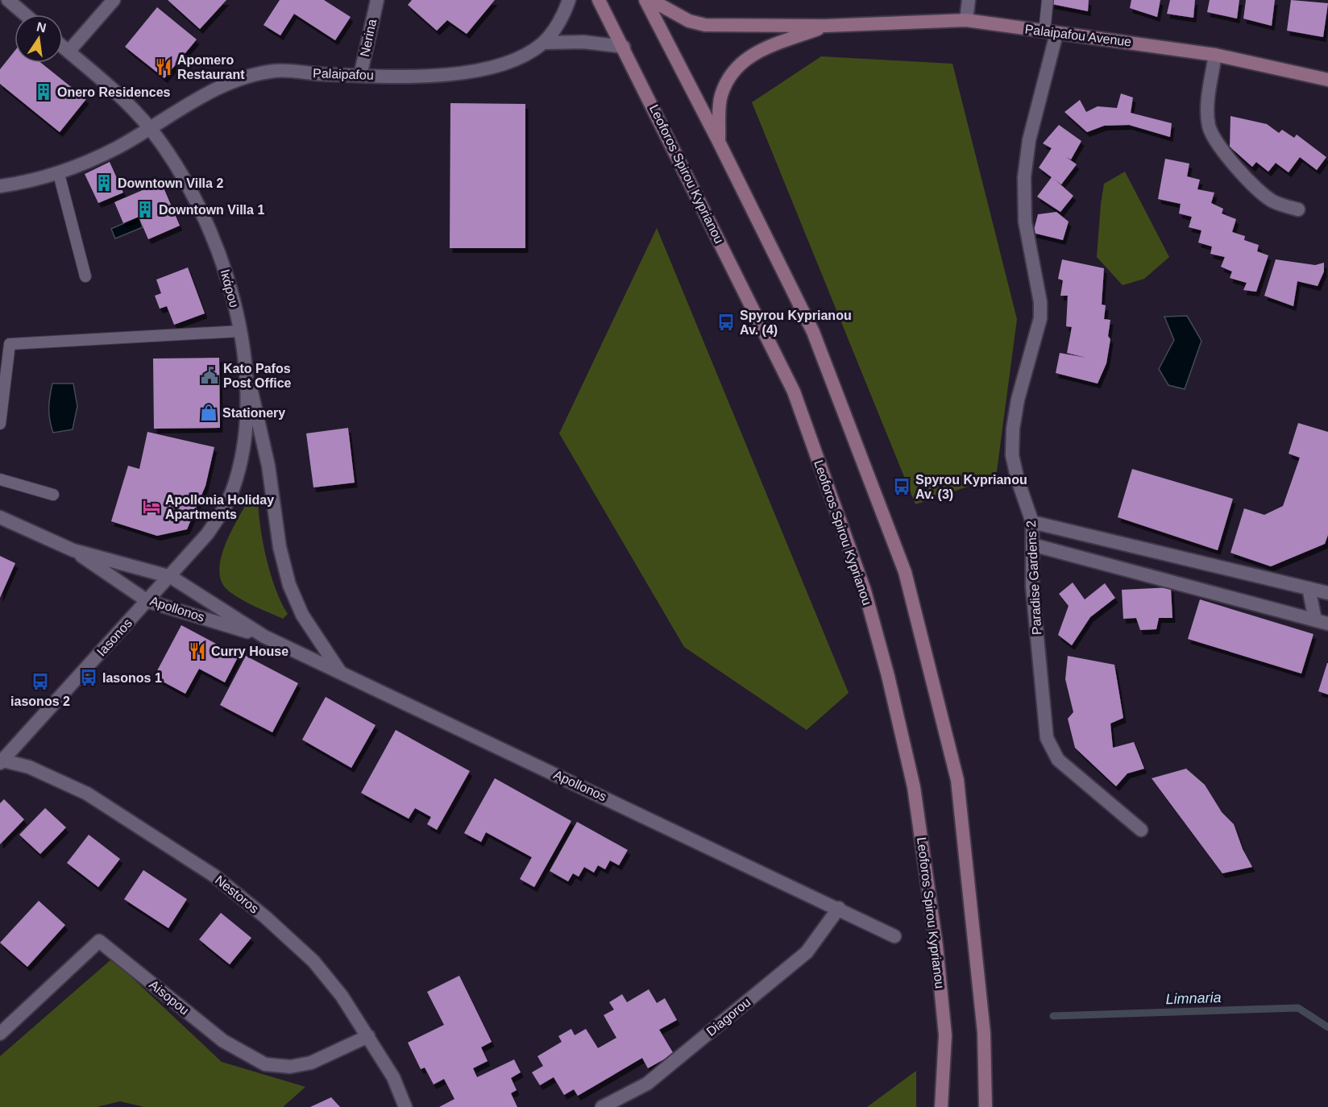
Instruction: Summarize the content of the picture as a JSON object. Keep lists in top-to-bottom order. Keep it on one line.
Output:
{"streets":{"main road":["Palaipafou Avenue","Leoforos Spirou Kyprianou"],"street":["Nerina","Palaipafou","Ικάρου","Paradise Gardens 2","Apollonos","Iasonos","Nestoros","Aisopou","Diagorou"]},"crossings":[["Palaipafou Avenue","Paradise Gardens 2"],["Nerina","Palaipafou"],["Palaipafou","Ικάρου"],["Ικάρου","Apollonos"],["Ικάρου","Iasonos"],["Apollonos","Iasonos"],["Apollonos","Diagorou"],["Iasonos","Nestoros"],["Nestoros","Aisopou"]],"water":["Limnaria"],"places":{"restaurant":["Apomero Restaurant","Curry House"],"building":["Onero Residences","Downtown Villa 2","Downtown Villa 1"],"bus stop":["Spyrou Kyprianou Av. (4)","Spyrou Kyprianou Av. (3)","Iasonos 1","iasonos 2"],"public building":["Kato Pafos Post Office"],"shop":["Stationery"],"hotel":["Apollonia Holiday Apartments"]},"north":"top"}
